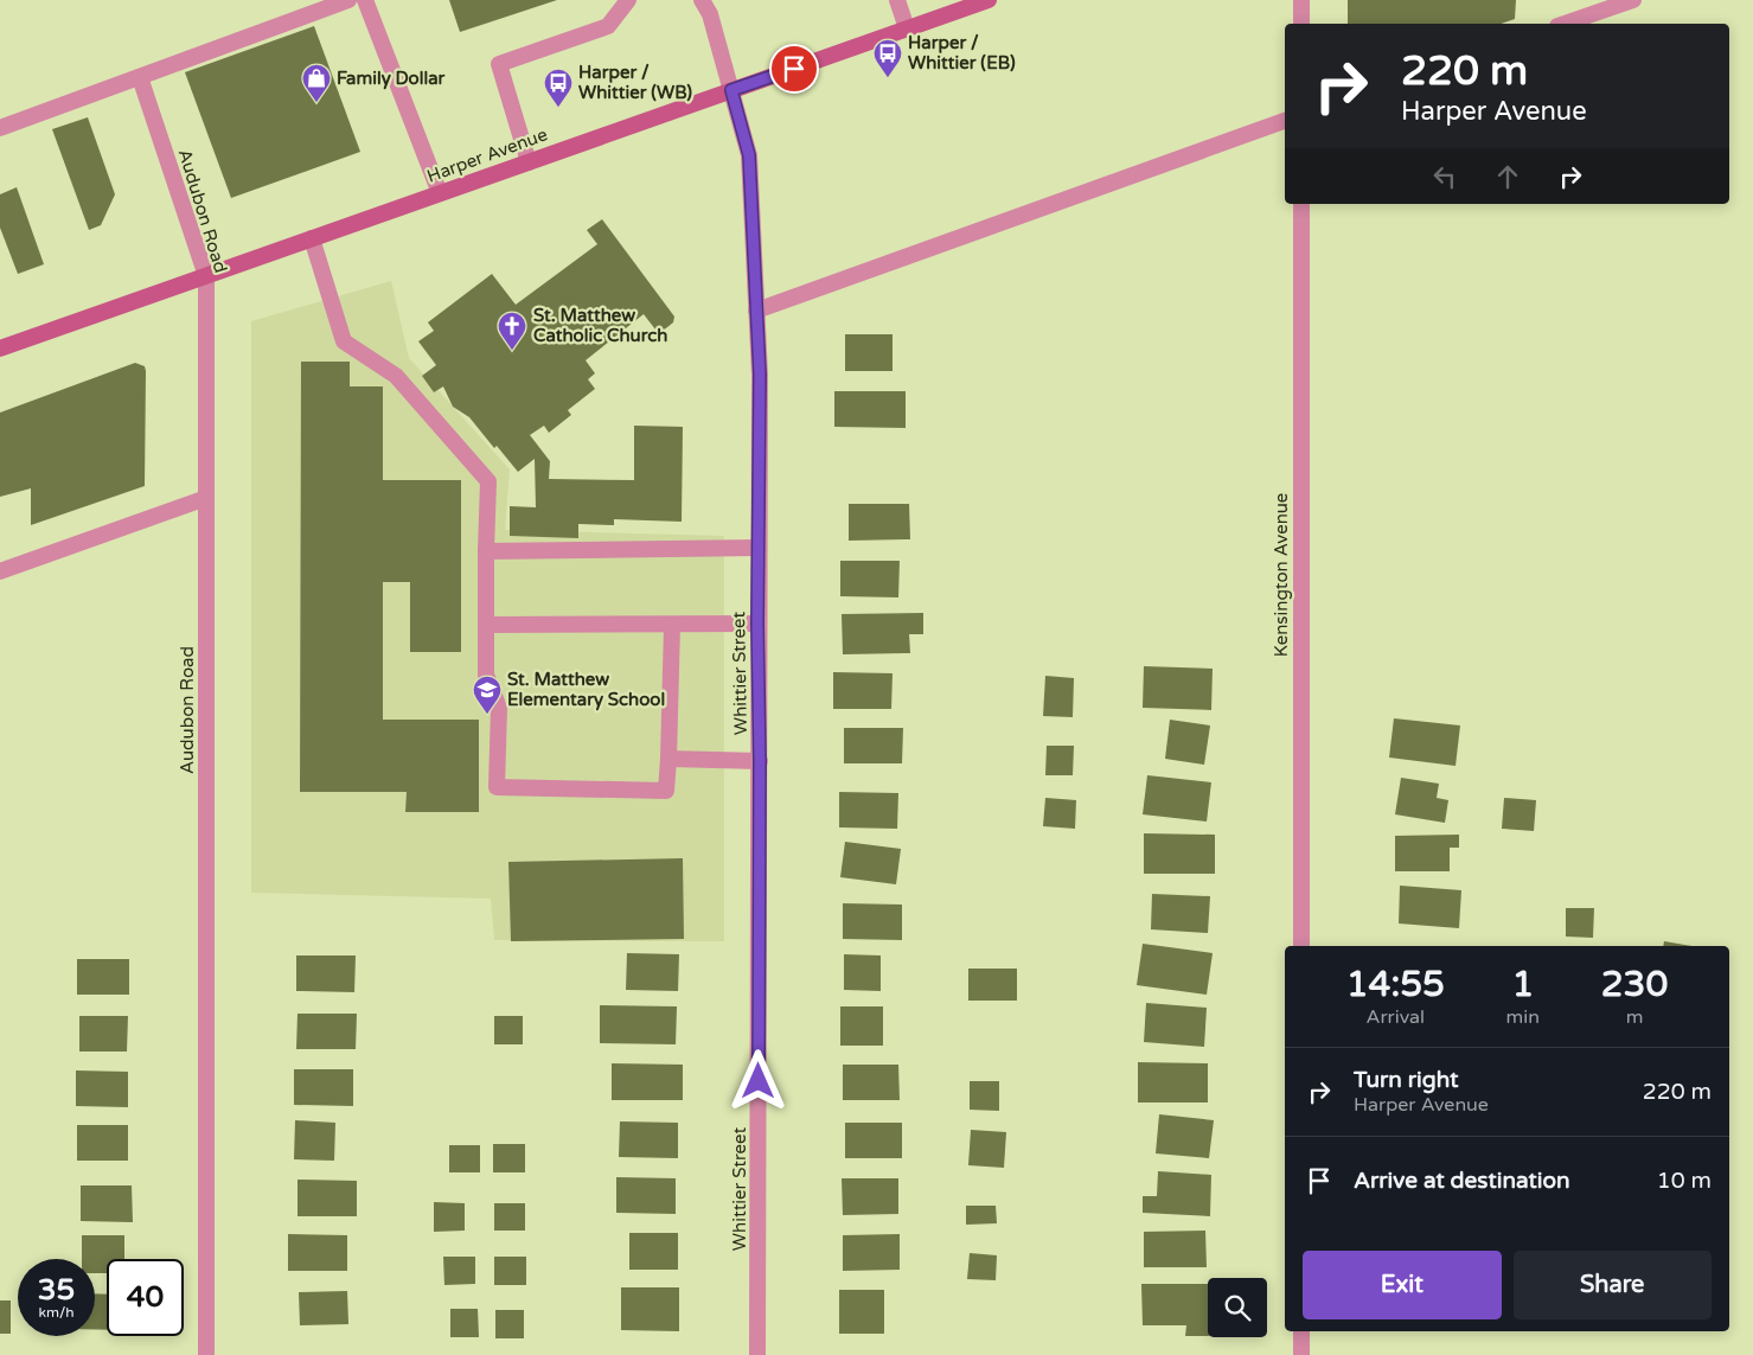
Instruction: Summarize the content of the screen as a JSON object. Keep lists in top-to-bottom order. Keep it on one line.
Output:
{"streets":{"main road":["Harper Avenue"],"street":["Audubon Road","Kensington Avenue","Whittier Street"]},"crossings":[["Harper Avenue","Audubon Road"],["Harper Avenue","Whittier Street"]],"places":{"bus stop":["Harper / Whittier (EB)","Harper / Whittier (WB)"],"shop":["Family Dollar"],"church":["St. Matthew Catholic Church"],"school or university":["St. Matthew Elementary School"]},"page":{"turn":["220 m","Harper Avenue"],"eta":["14:55","Arrival","1","min","230","m"],"list":[{"name":"Turn right","note":"Harper Avenue","value":"220 m"},{"name":"Arrive at destination","value":"10 m"}],"buttons":["Exit","Share"],"speed":"35 km/h","limit":"40"}}
